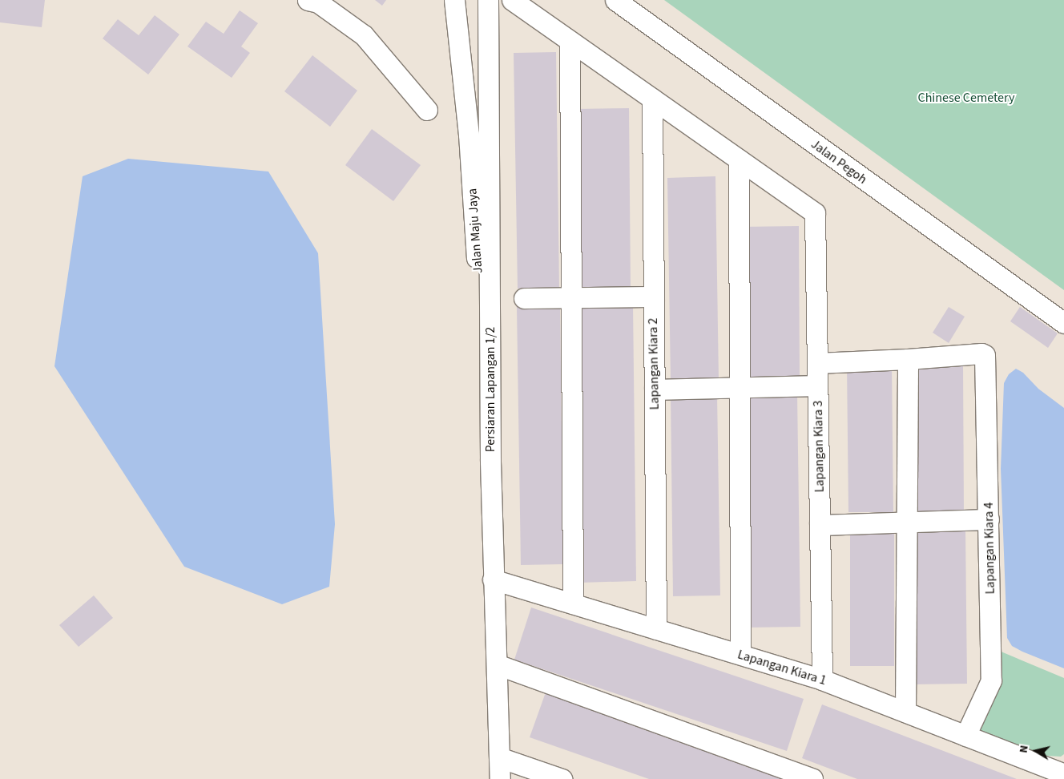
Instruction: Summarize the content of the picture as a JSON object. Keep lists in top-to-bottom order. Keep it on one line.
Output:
{"streets":{"street":["Jalan Pegoh","Jalan Maju Jaya","Lapangan Kiara 2","Persiaran Lapangan 1/2","Lapangan Kiara 3","Lapangan Kiara 4","Lapangan Kiara 1"]},"crossings":[["Jalan Maju Jaya","Persiaran Lapangan 1/2"],["Lapangan Kiara 2","Lapangan Kiara 1"],["Persiaran Lapangan 1/2","Lapangan Kiara 1"],["Lapangan Kiara 3","Lapangan Kiara 1"],["Lapangan Kiara 4","Lapangan Kiara 1"]],"parks":["Chinese Cemetery"],"north":"left"}
